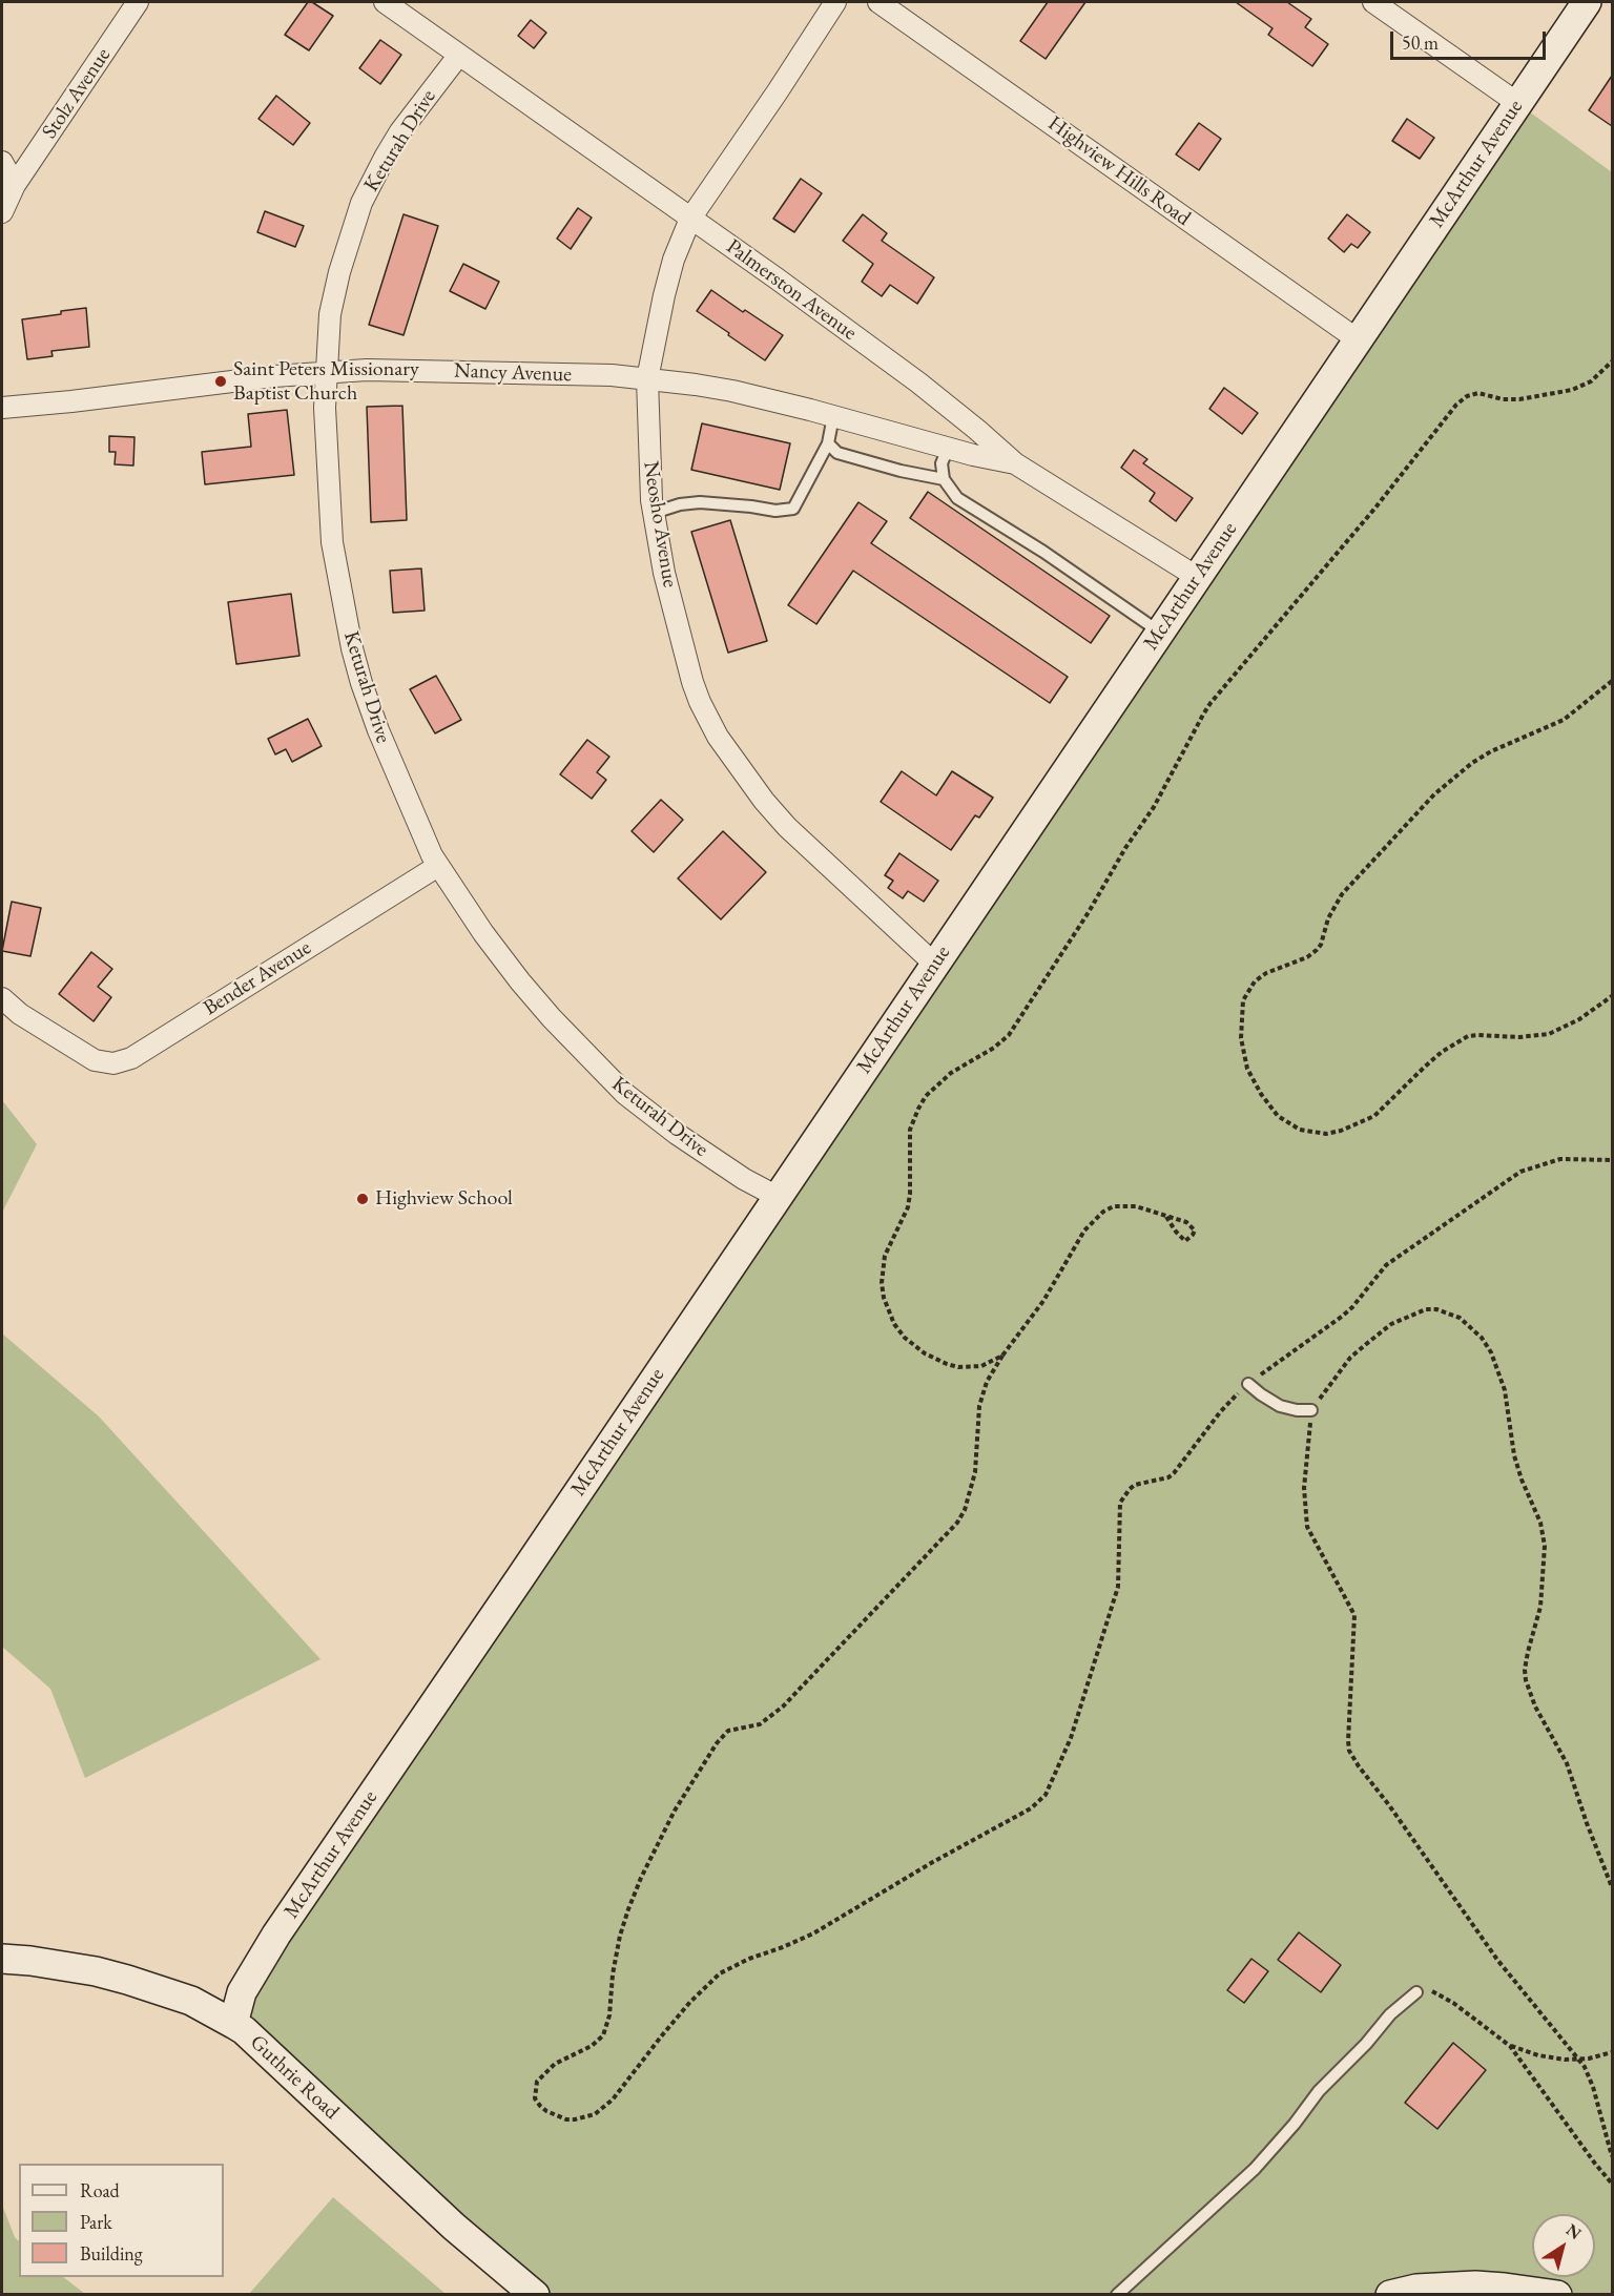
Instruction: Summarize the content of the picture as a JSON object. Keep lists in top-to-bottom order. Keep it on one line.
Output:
{"streets":{"street":["Stolz Avenue","Keturah Drive","McArthur Avenue","Highview Hills Road","Palmerston Avenue","Nancy Avenue","Neosho Avenue","Bender Avenue","Guthrie Road"]},"crossings":[["Keturah Drive","McArthur Avenue"],["Keturah Drive","Palmerston Avenue"],["Keturah Drive","Nancy Avenue"],["Keturah Drive","Bender Avenue"],["McArthur Avenue","Highview Hills Road"],["McArthur Avenue","Palmerston Avenue"],["McArthur Avenue","Neosho Avenue"],["McArthur Avenue","Guthrie Road"],["Palmerston Avenue","Nancy Avenue"],["Palmerston Avenue","Neosho Avenue"],["Nancy Avenue","Neosho Avenue"]],"places":["Saint Peters Missionary Baptist Church","Highview School"],"legend":["Road","Park","Building"],"scale_bar":"50 m","north":"top right"}
